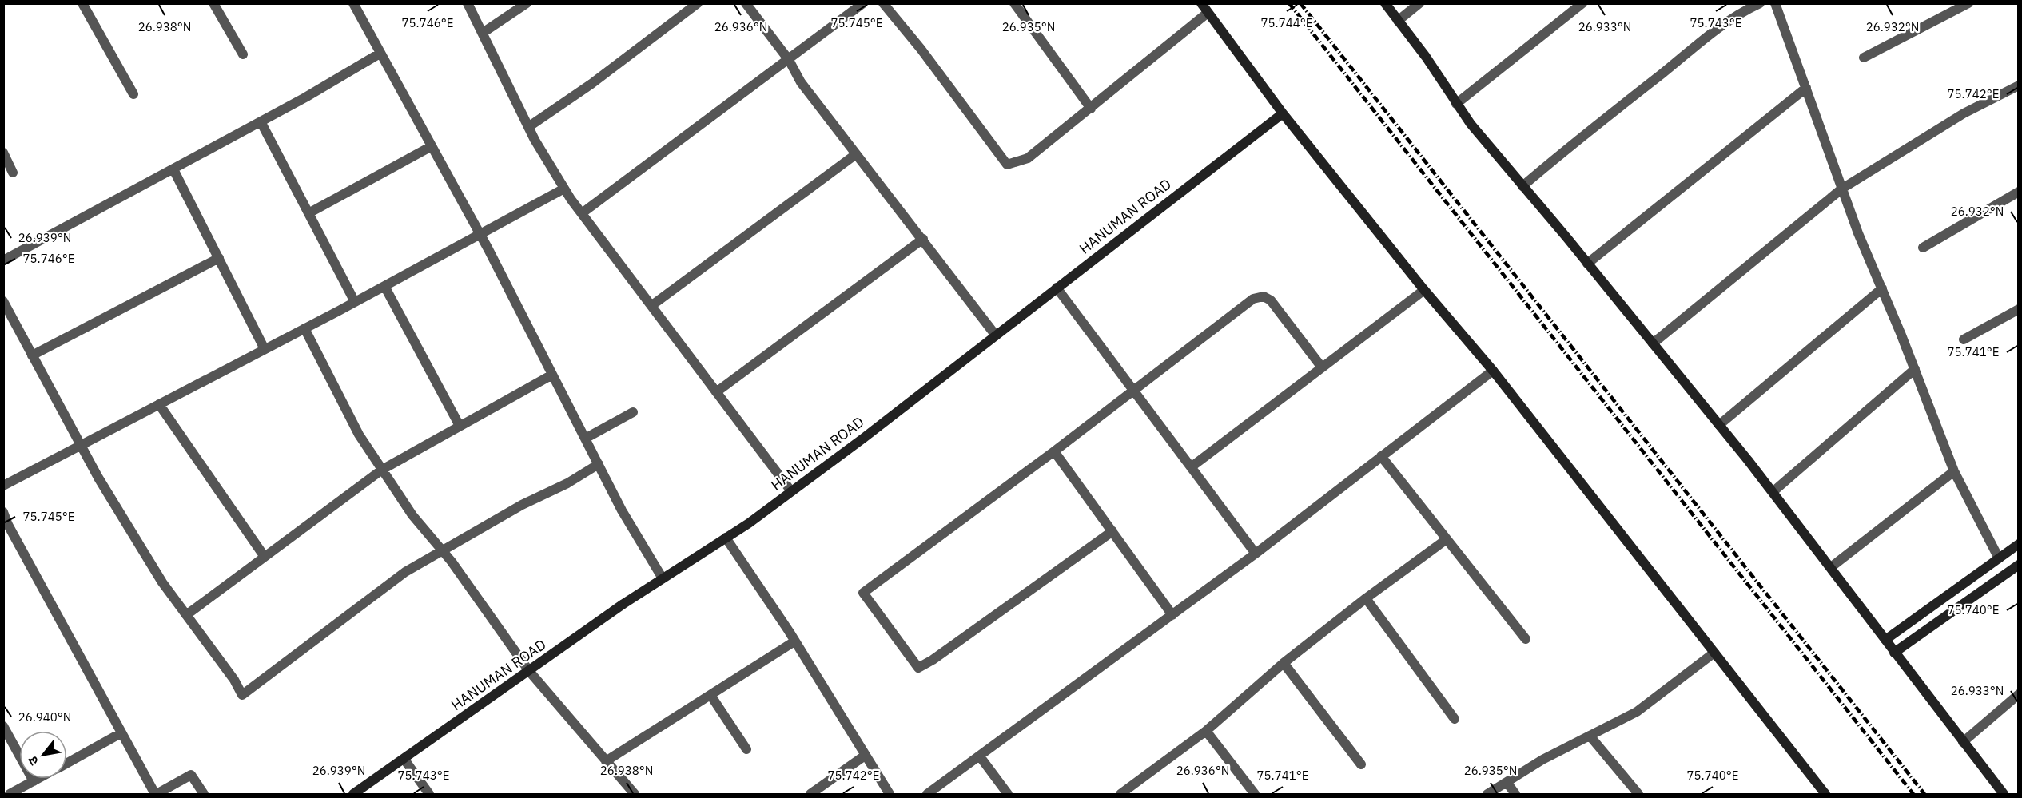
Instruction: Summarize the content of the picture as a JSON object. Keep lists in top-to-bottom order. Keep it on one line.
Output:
{"streets":{"street":["HANUMAN ROAD"]},"north":"bottom left","coordinates":["75.746°E","75.745°E","75.744°E","75.743°E","26.933°N","26.932°N","26.938°N","26.936°N","26.935°N","75.742°E","26.939°N","75.741°E","75.740°E","26.940°N"]}
